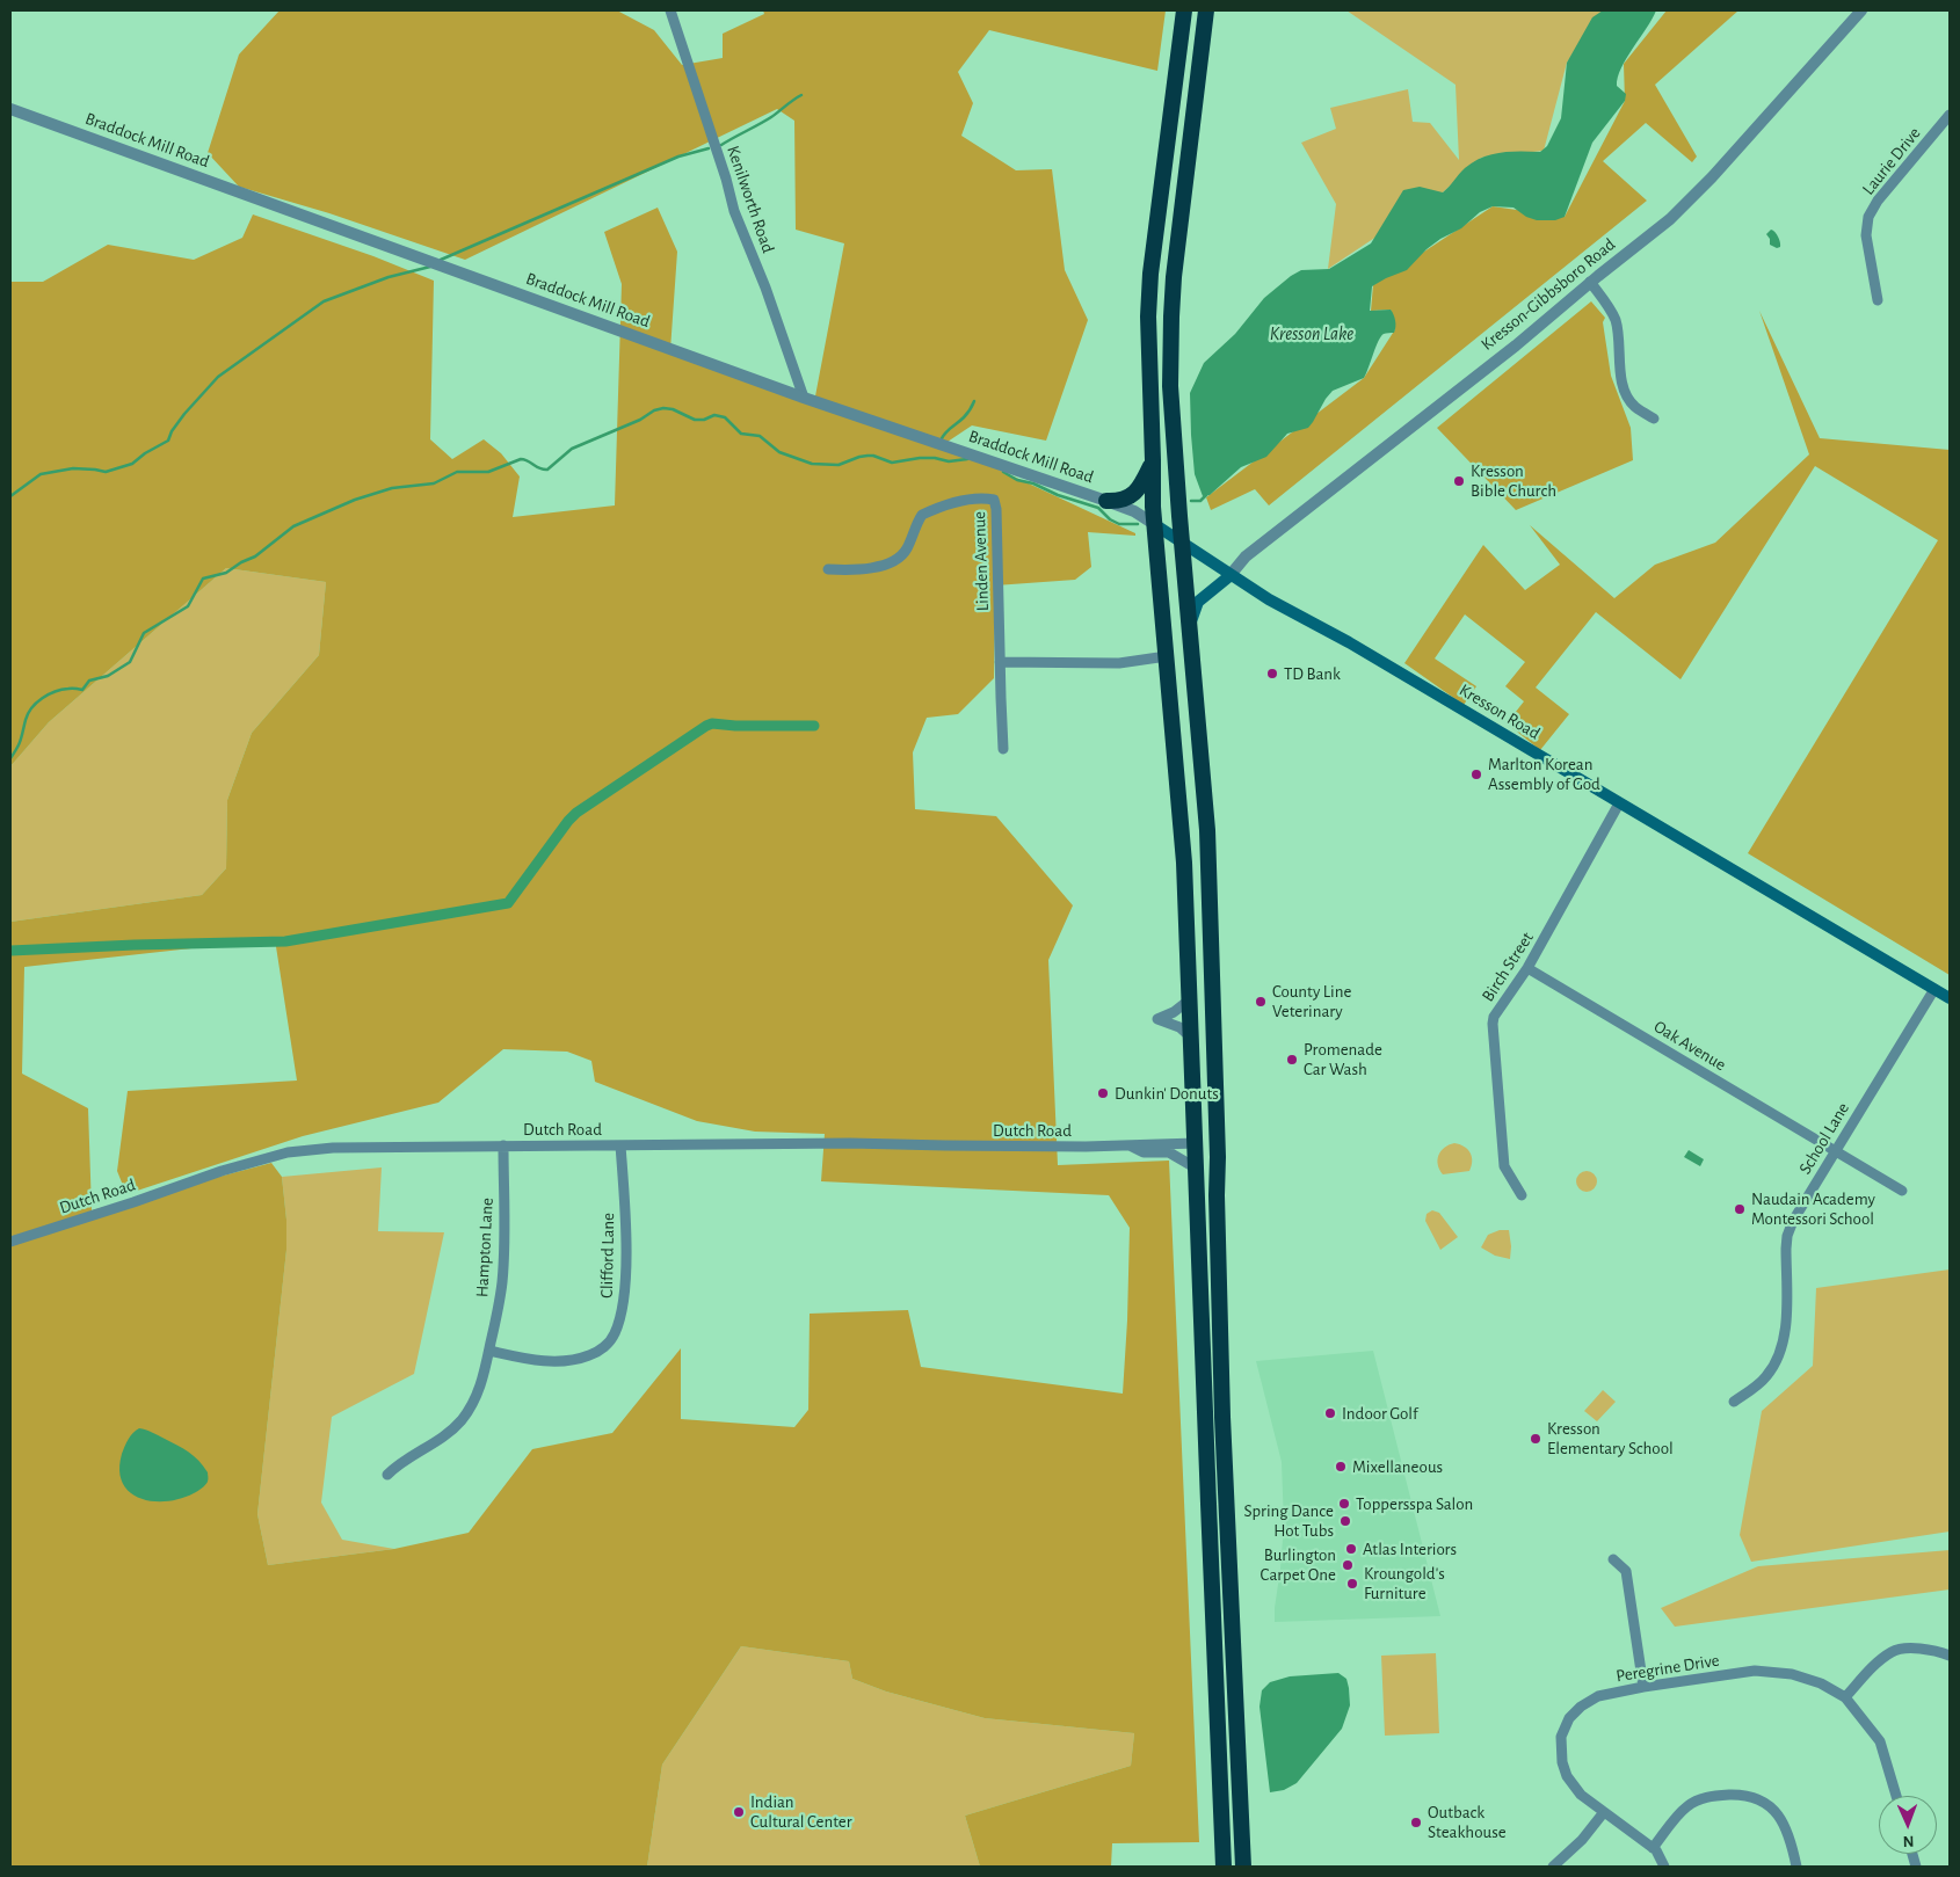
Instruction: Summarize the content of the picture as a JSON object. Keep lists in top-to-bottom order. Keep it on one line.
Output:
{"streets":{"main road":["Kresson Road"],"street":["Braddock Mill Road","Laurie Drive","Kenilworth Road","Kresson-Gibbsboro Road","Linden Avenue","Birch Street","Oak Avenue","Dutch Road","School Lane","Hampton Lane","Clifford Lane","Peregrine Drive"]},"crossings":[["Braddock Mill Road","Kenilworth Road"],["Braddock Mill Road","Kresson Road"],["Kresson-Gibbsboro Road","Kresson Road"],["Kresson Road","Birch Street"],["Kresson Road","School Lane"],["Birch Street","Oak Avenue"],["Oak Avenue","School Lane"],["Dutch Road","Hampton Lane"],["Dutch Road","Clifford Lane"],["Hampton Lane","Clifford Lane"]],"water":["Kresson Lake"],"places":["Kresson Bible Church","TD Bank","Marlton Korean Assembly of God","County Line Veterinary","Promenade Car Wash","Dunkin' Donuts","Naudain Academy Montessori School","Indoor Golf","Kresson Elementary School","Mixellaneous","Toppersspa Salon","Spring Dance Hot Tubs","Atlas Interiors","Burlington Carpet One","Kroungold's Furniture","Indian Cultural Center","Outback Steakhouse"],"north":"bottom"}
